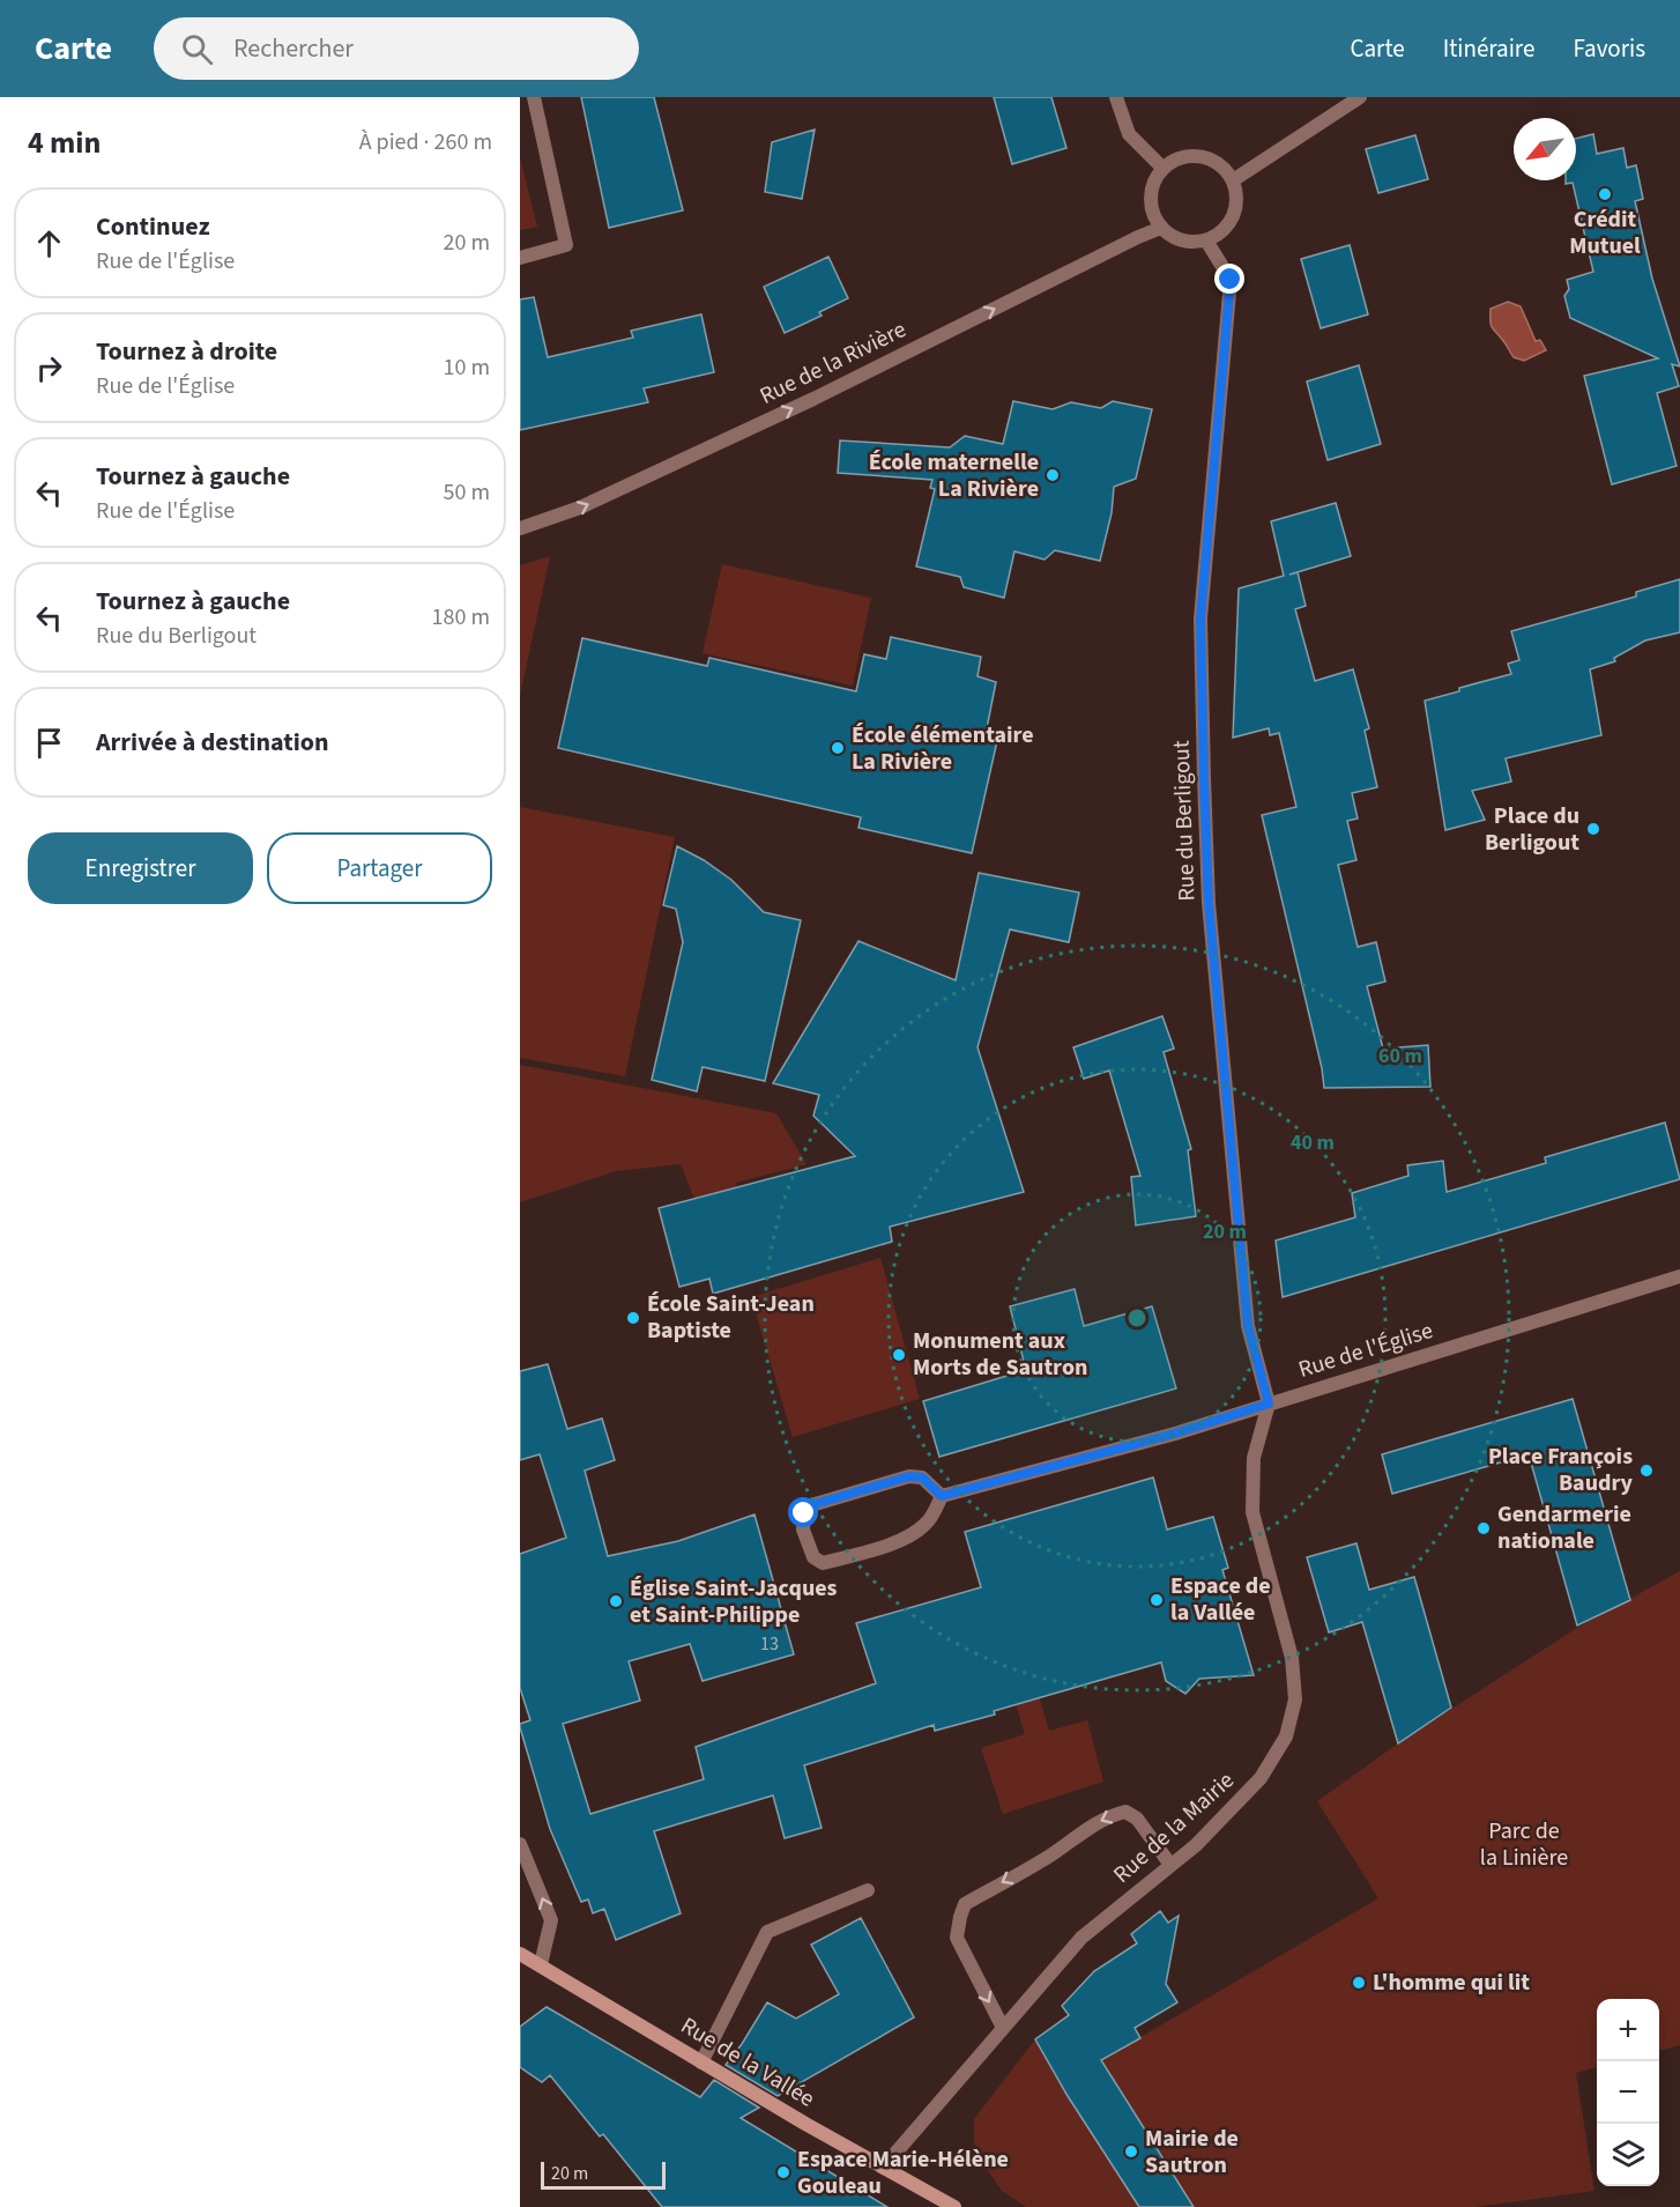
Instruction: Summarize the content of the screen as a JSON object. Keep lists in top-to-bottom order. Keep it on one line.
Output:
{"streets":{"street":["Rue de la Rivière","Rue du Berligout","Rue de l'Église","Rue de la Mairie","Rue de la Vallée"]},"crossings":[["Rue de la Rivière","Rue du Berligout"],["Rue du Berligout","Rue de l'Église"],["Rue du Berligout","Rue de la Mairie"],["Rue de l'Église","Rue de la Mairie"],["Rue de la Mairie","Rue de la Vallée"]],"one_way":["Rue de la Rivière"],"parks":["Parc de la Linière"],"places":["Crédit Mutuel","École maternelle La Rivière","École élémentaire La Rivière","Place du Berligout","École Saint-Jean Baptiste","Monument aux Morts de Sautron","Place François Baudry","Gendarmerie nationale","Espace de la Vallée","Église Saint-Jacques et Saint-Philippe","L'homme qui lit","Mairie de Sautron","Espace Marie-Hélène Gouleau"],"house_numbers":["13"],"scale_bar":"20 m","north":"bottom left","page":{"header":"Carte","search":"Rechercher","nav":["Carte","Itinéraire","Favoris"],"heading":["4 min","À pied · 260 m"],"list":[["Continuez","Rue de l'Église","20 m"],["Tournez à droite","Rue de l'Église","10 m"],["Tournez à gauche","Rue de l'Église","50 m"],["Tournez à gauche","Rue du Berligout","180 m"],"Arrivée à destination"],"buttons":["Enregistrer","Partager"],"map_buttons":["+","−"],"scale":"20 m"},"rings":["60 m","40 m","20 m"]}
